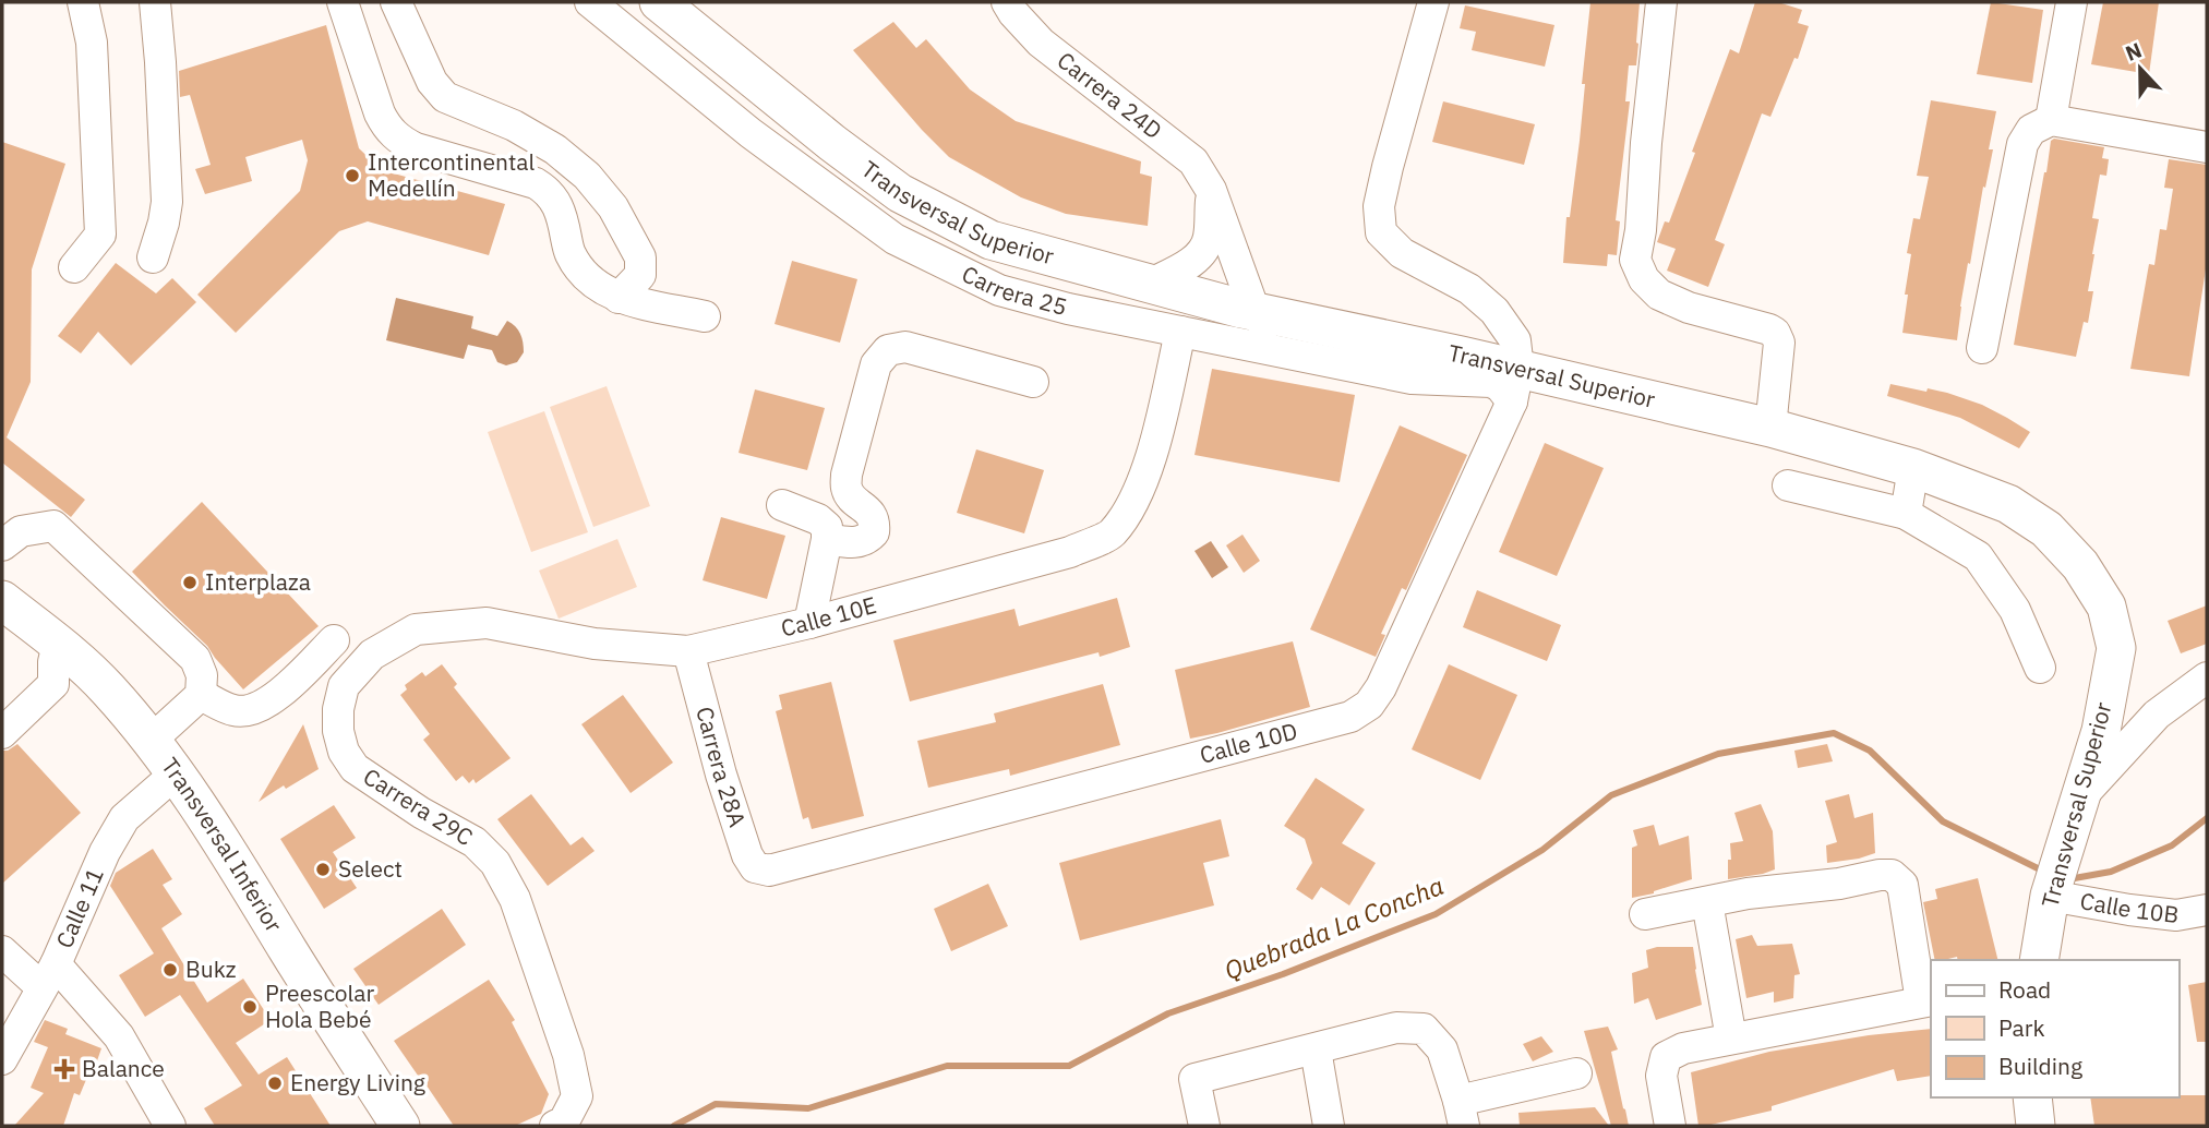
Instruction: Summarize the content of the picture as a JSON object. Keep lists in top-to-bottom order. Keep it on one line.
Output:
{"streets":{"main road":["Transversal Superior","Transversal Inferior"],"street":["Carrera 24D","Carrera 25","Calle 10E","Calle 10D","Carrera 28A","Carrera 29C","Calle 10B","Calle 11"]},"crossings":[["Carrera 24D","Transversal Superior"],["Carrera 24D","Carrera 25"],["Transversal Superior","Carrera 25"],["Transversal Superior","Calle 10D"],["Transversal Superior","Calle 10B"],["Carrera 25","Calle 10E"],["Carrera 25","Calle 10D"],["Calle 10E","Carrera 28A"],["Calle 10E","Carrera 29C"],["Calle 10D","Carrera 28A"],["Transversal Inferior","Calle 11"]],"water":["Quebrada La Concha"],"places":{"other":["Intercontinental Medellín","Interplaza","Select","Bukz","Preescolar Hola Bebé","Energy Living"],"health":["Balance"]},"legend":["Road","Park","Building"],"north":"top"}
